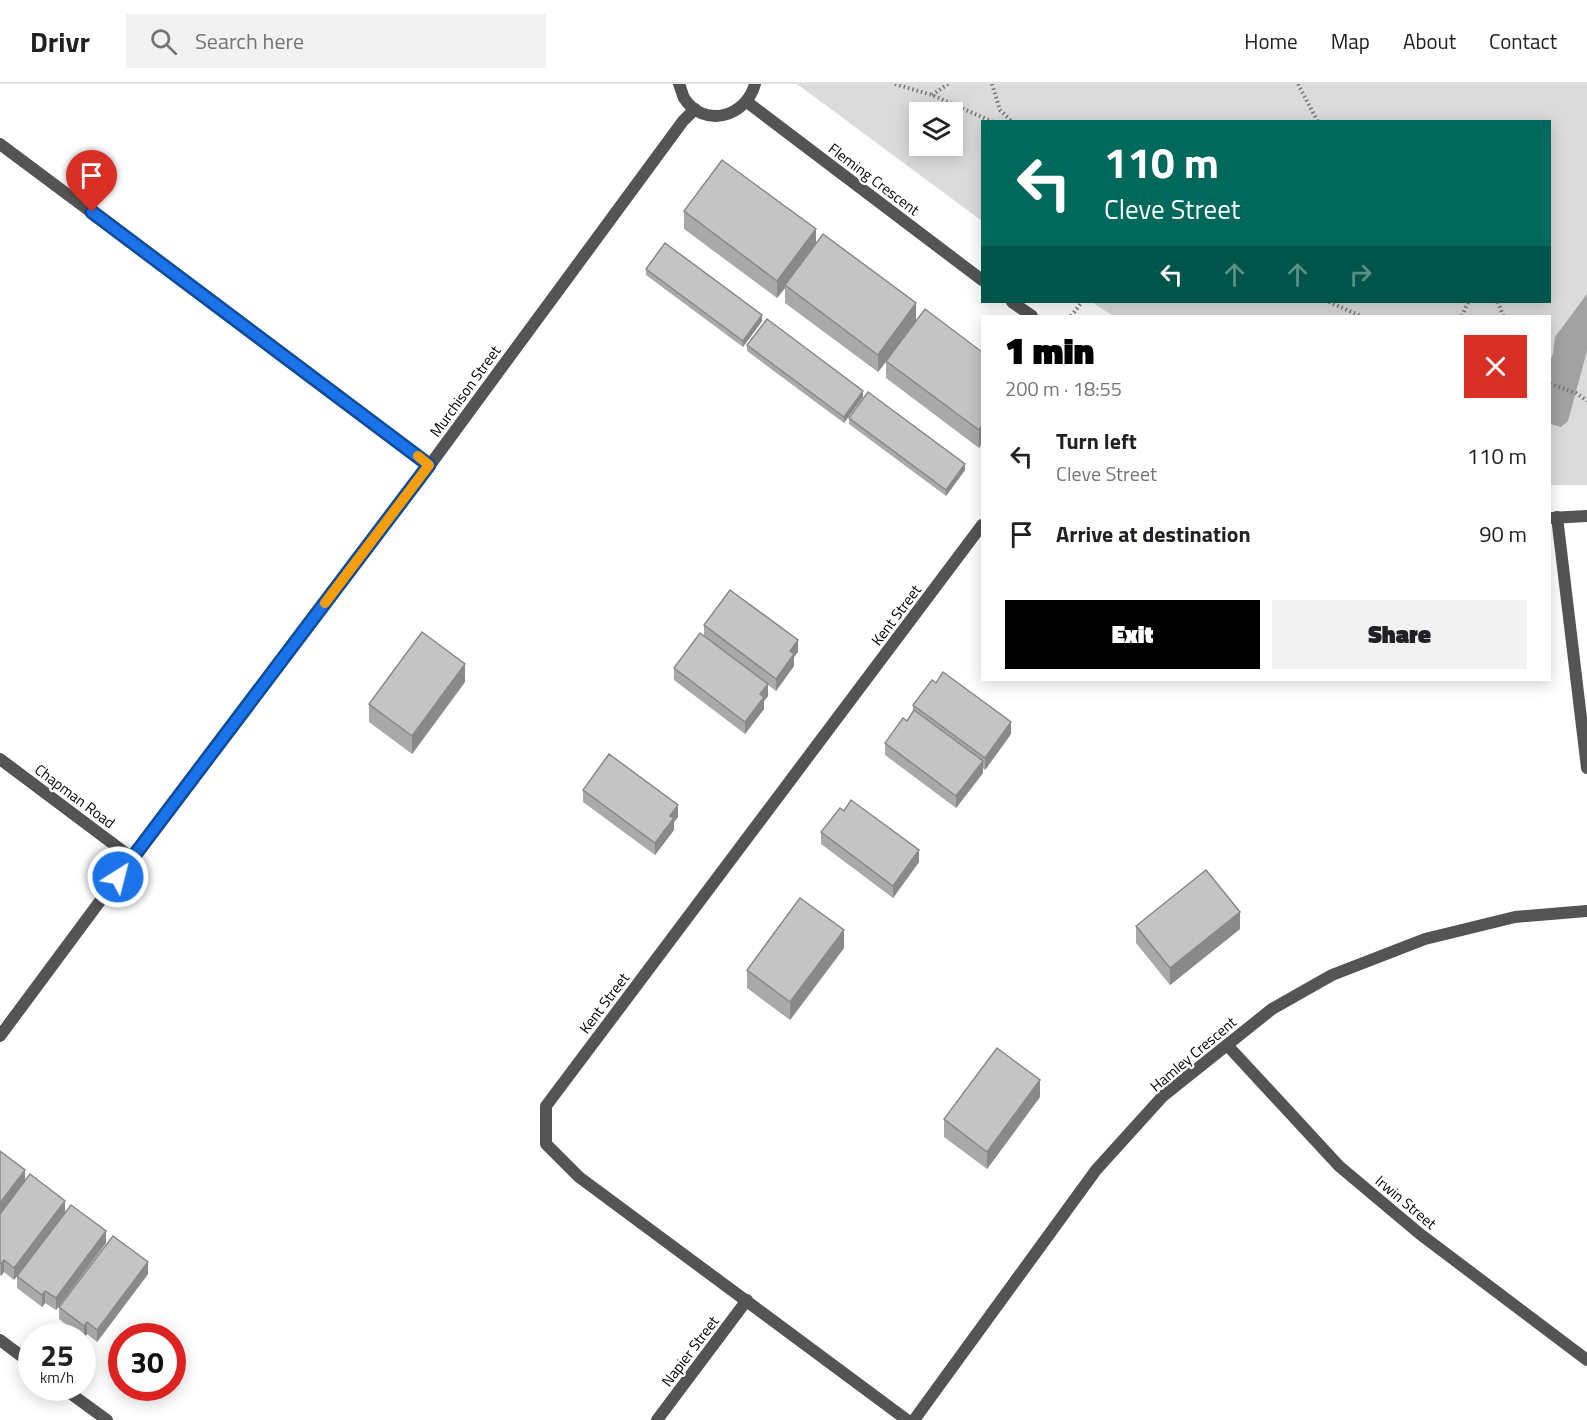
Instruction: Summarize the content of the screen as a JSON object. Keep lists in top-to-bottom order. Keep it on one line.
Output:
{"streets":{"street":["Fleming Crescent","Murchison Street","Kent Street","Chapman Road","Hamley Crescent","Irwin Street","Napier Street"]},"crossings":[["Murchison Street","Chapman Road"],["Kent Street","Napier Street"],["Hamley Crescent","Irwin Street"]],"page":{"header":"Drivr","search":"Search here","nav":["Home","Map","About","Contact"],"turn":["110 m","Cleve Street"],"heading":["1 min","200 m · 18:55"],"list":[{"name":"Turn left","note":"Cleve Street","value":"110 m"},{"name":"Arrive at destination","value":"90 m"}],"buttons":["Exit","Share"],"speed":"25 km/h","limit":"30"}}
